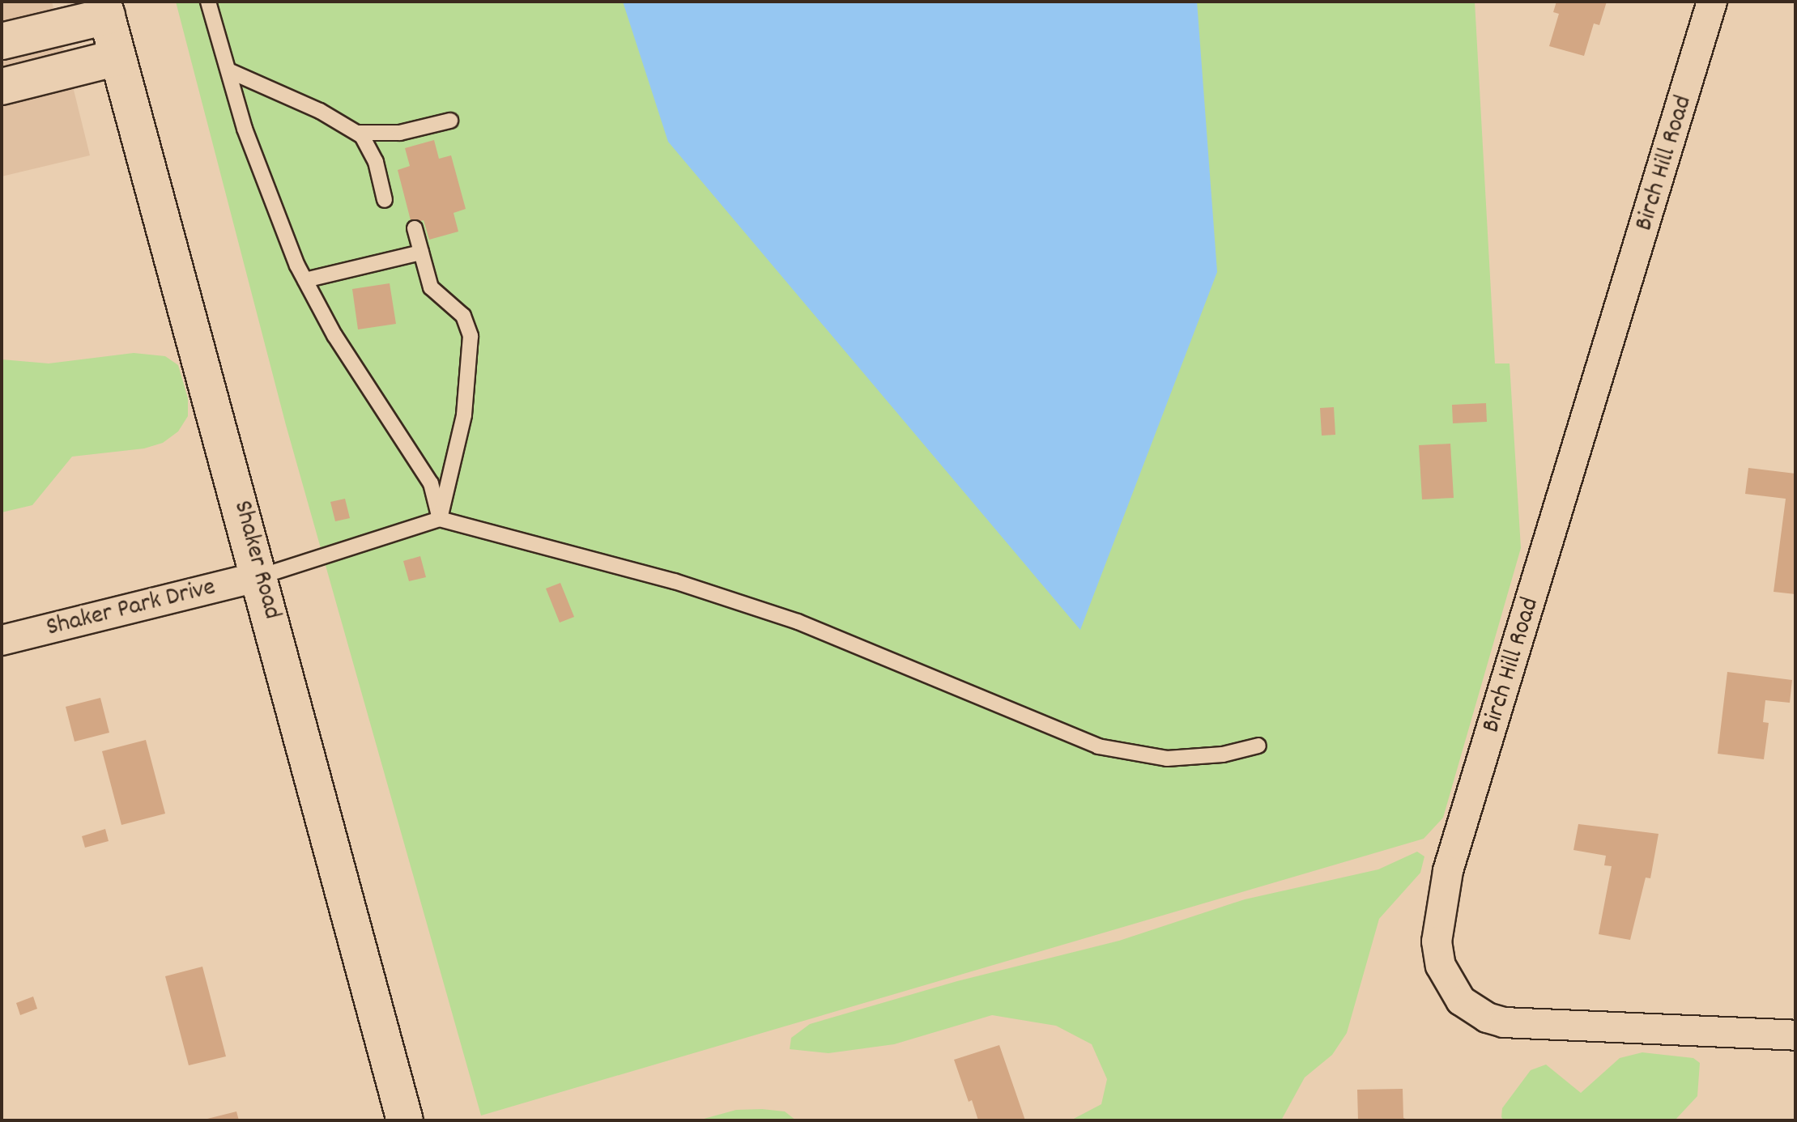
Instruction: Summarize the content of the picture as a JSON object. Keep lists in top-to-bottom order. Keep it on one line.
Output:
{"streets":{"main road":["Shaker Road"],"street":["Birch Hill Road","Shaker Park Drive"]},"crossings":[["Shaker Road","Shaker Park Drive"]]}
